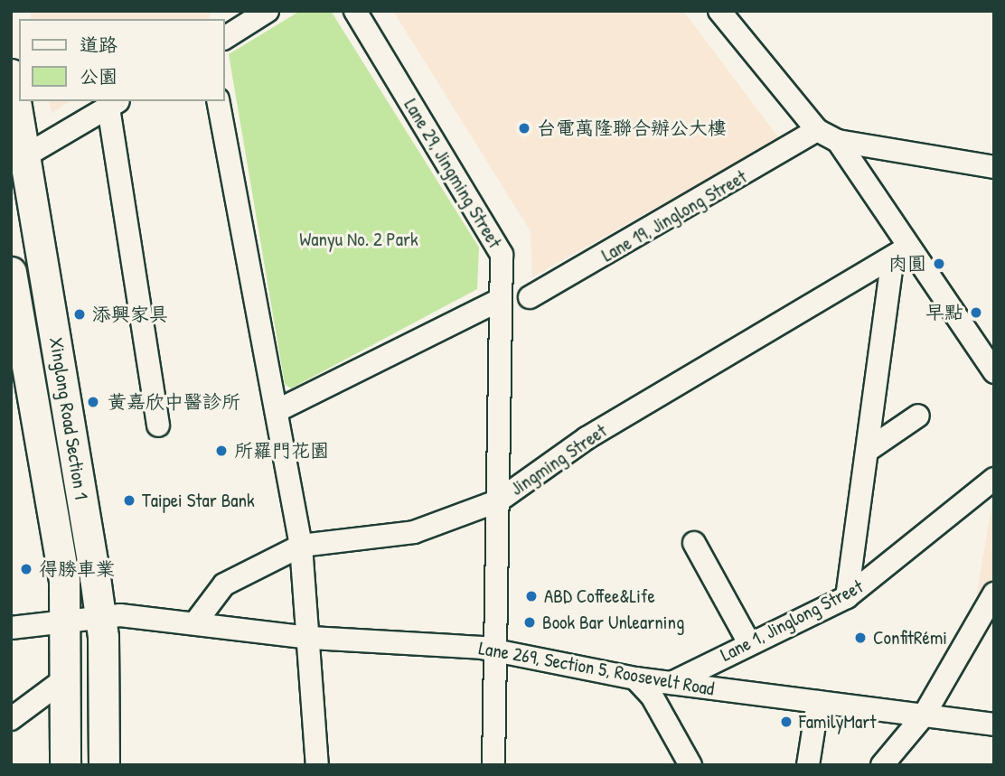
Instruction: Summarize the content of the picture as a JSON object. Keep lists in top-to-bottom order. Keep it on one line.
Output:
{"streets":{"main road":["Xinglong Road Section 1"],"street":["Lane 29, Jingming Street","Lane 19, Jinglong Street","Jingming Street","Lane 1, Jinglong Street","Lane 269, Section 5, Roosevelt Road"]},"crossings":[["Lane 29, Jingming Street","Jingming Street"],["Lane 29, Jingming Street","Lane 269, Section 5, Roosevelt Road"],["Lane 1, Jinglong Street","Lane 269, Section 5, Roosevelt Road"]],"parks":["Wanyu No. 2 Park"],"places":["台電萬隆聯合辦公大樓","肉圓","早點","添興家具","黃嘉欣中醫診所","所羅門花園","Taipei Star Bank","得勝車業","ABD Coffee&Life","Book Bar Unlearning","ConfitRémi","FamilyMart"],"legend":["道路","公園"]}
